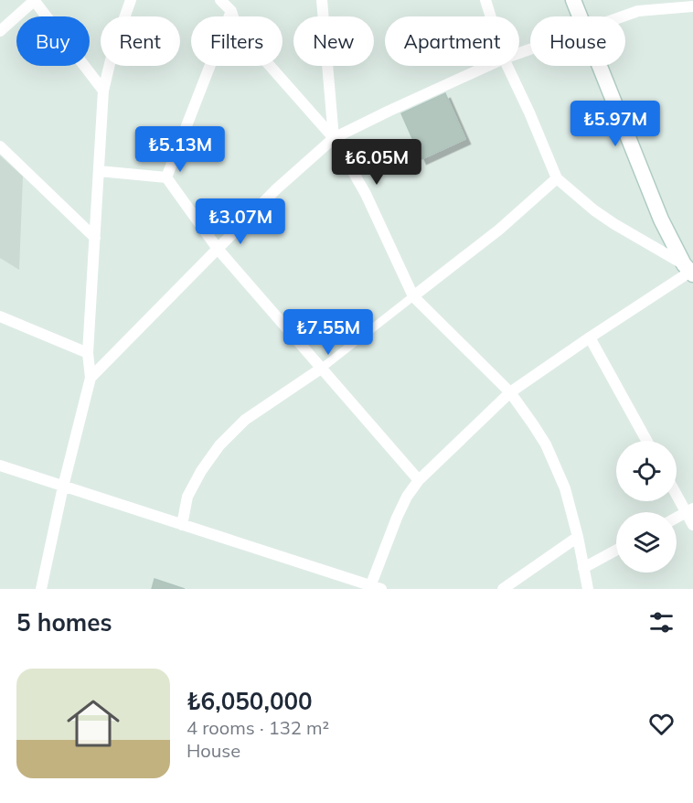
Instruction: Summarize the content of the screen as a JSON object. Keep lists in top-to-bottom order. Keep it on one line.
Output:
{"page":{"chip":["Buy","Rent","Filters","New","Apartment","House"],"price":["₺5.97M","₺5.13M","₺6.05M","₺3.07M","₺7.55M"],"heading":"5 homes","list":[{"name":"₺6,050,000","note":"4 rooms · 132 m² · House"}]}}
